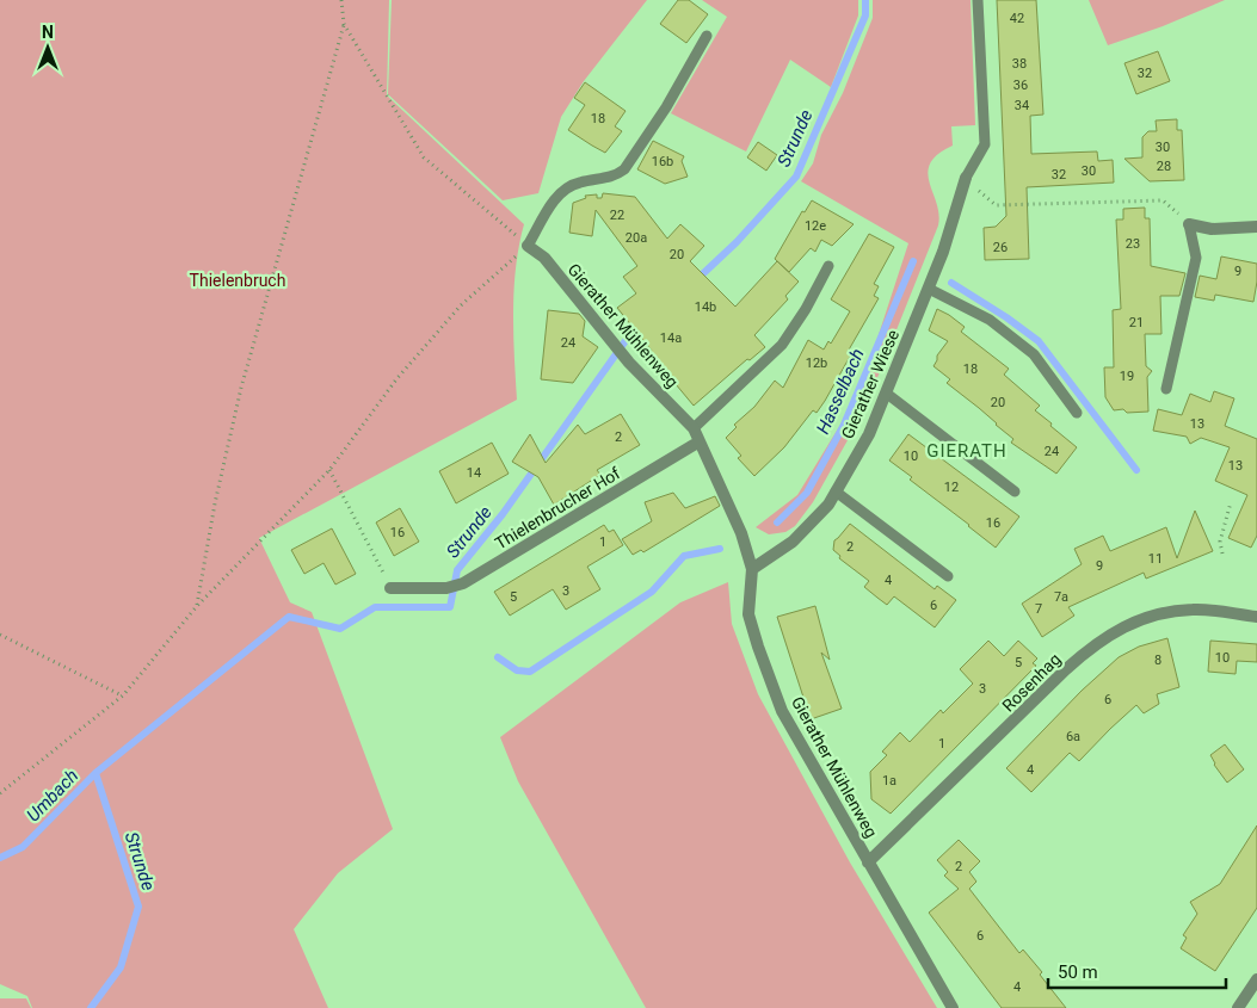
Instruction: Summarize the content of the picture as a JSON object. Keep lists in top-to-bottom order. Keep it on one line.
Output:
{"streets":{"street":["Gierather Mühlenweg","Gierather Wiese","Thielenbrucher Hof","Rosenhag"]},"crossings":[["Gierather Mühlenweg","Gierather Wiese"],["Gierather Mühlenweg","Thielenbrucher Hof"],["Gierather Mühlenweg","Rosenhag"]],"districts":["GIERATH"],"water":["Strunde","Hasselbach","Umbach"],"parks":["Thielenbruch"],"house_numbers":["42","38","32","36","34","18","30","16b","28","30","32","22","12e","20a","23","26","20","9","14b","21","14a","24","12b","18","19","20","13","2","24","10","13","14","12","16","16","1","2","11","9","4","3","5","7a","6","7","10","8","5","3","6","6a","1","4","1a","2","6","4"],"scale_bar":"50 m","north":"top"}
